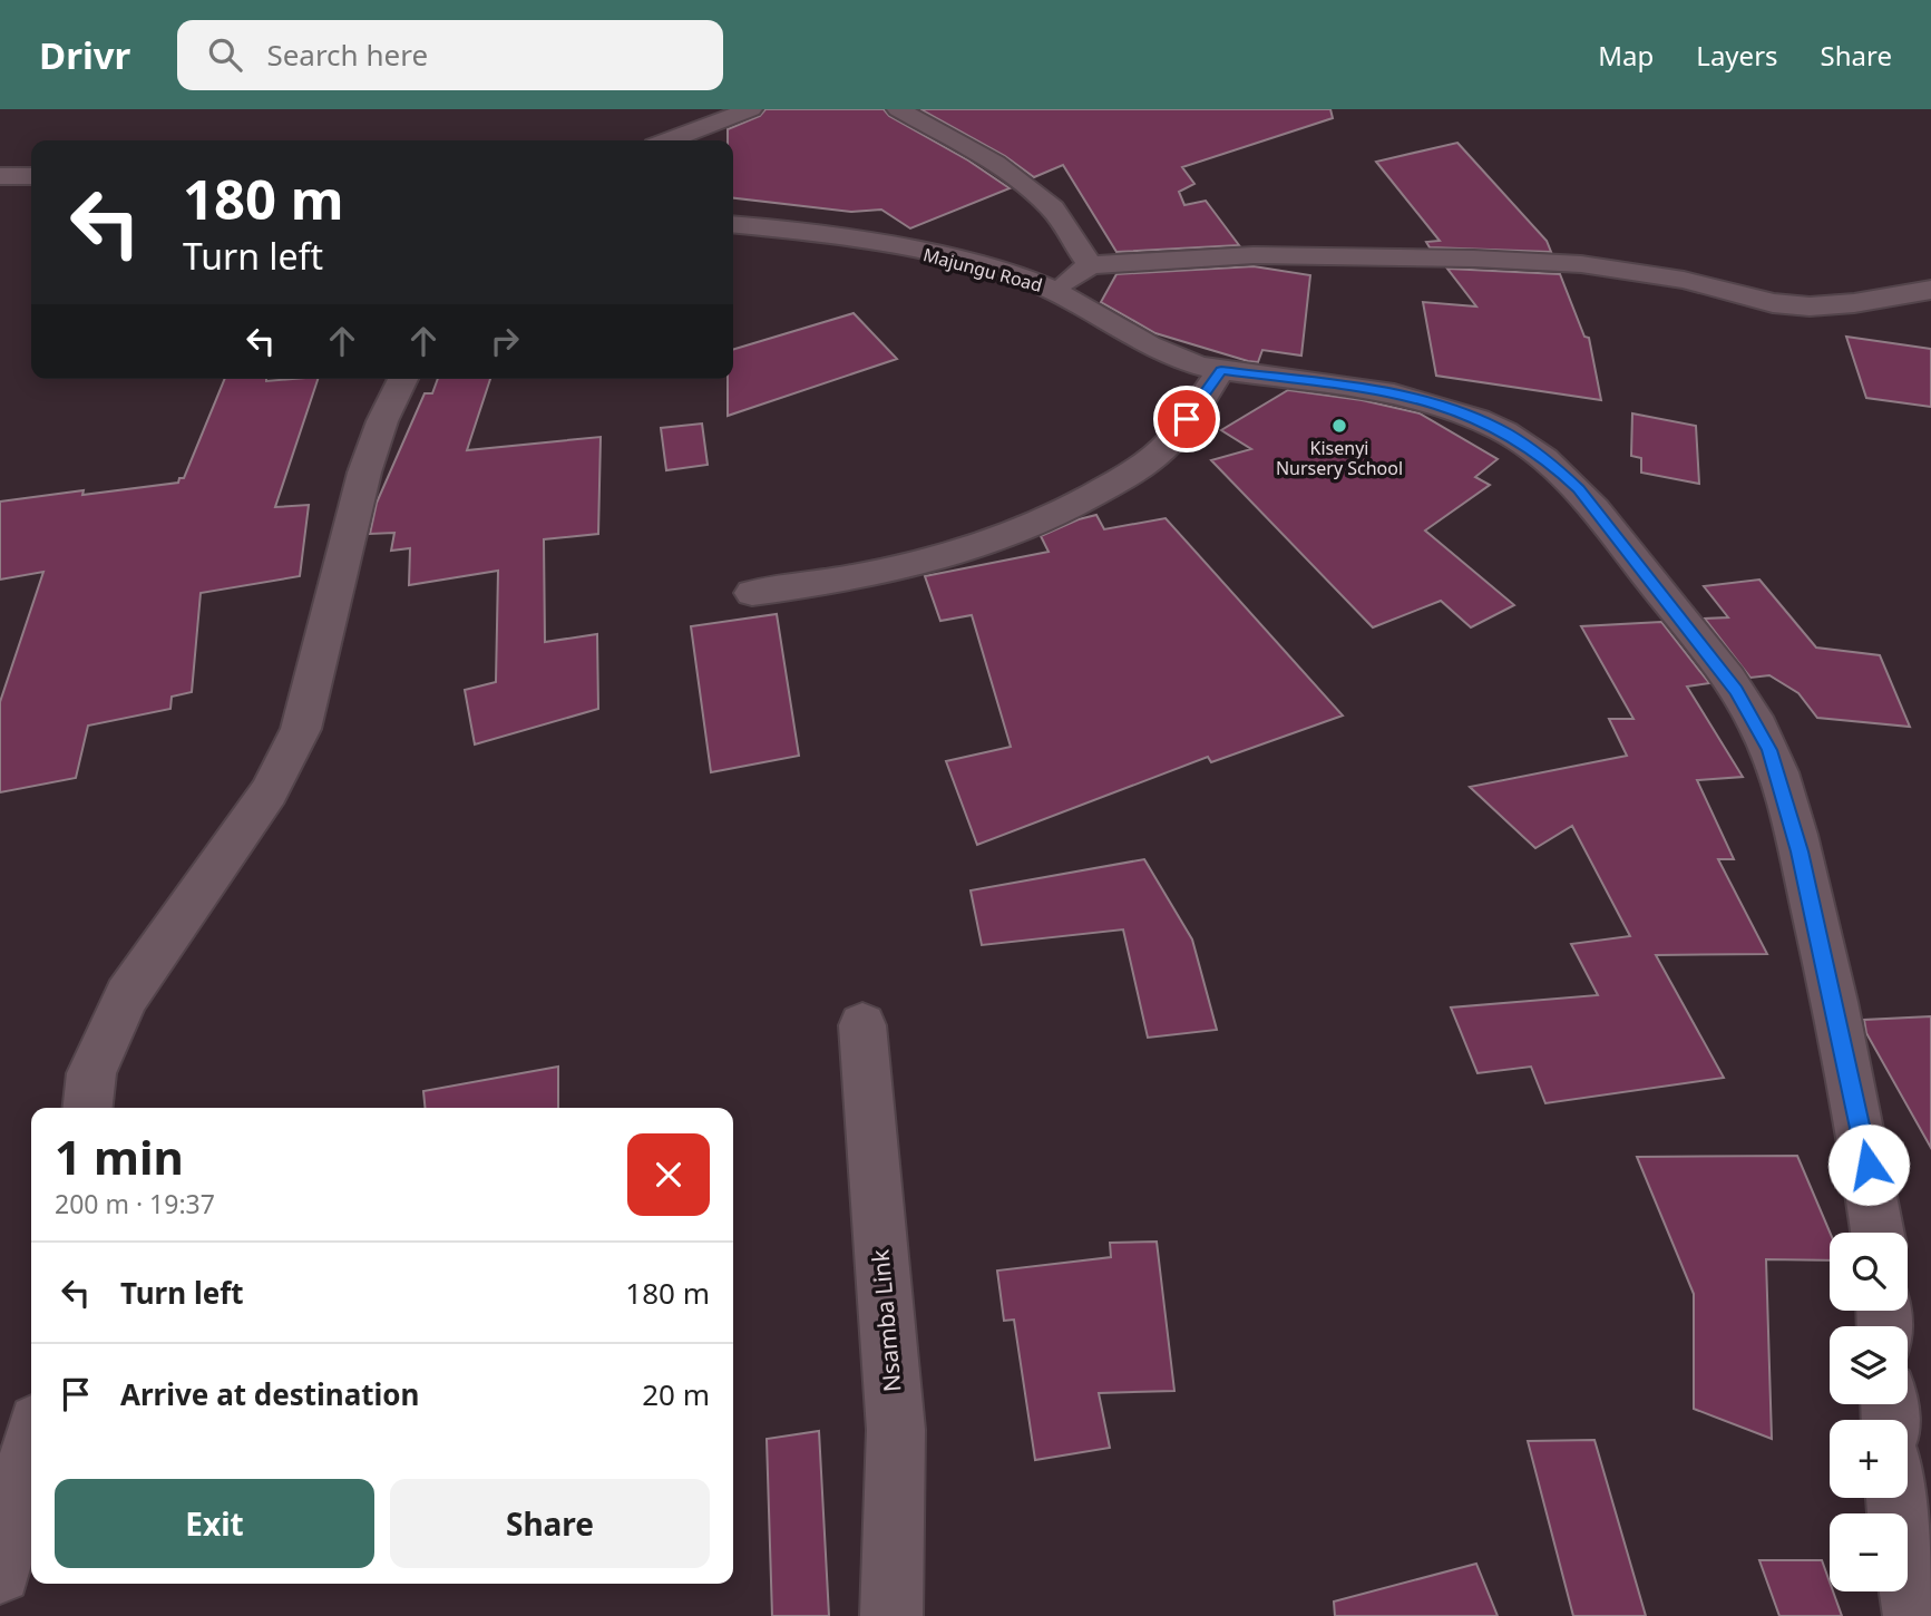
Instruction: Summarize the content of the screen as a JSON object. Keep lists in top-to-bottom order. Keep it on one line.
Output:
{"streets":{"street":["Majungu Road","Nsamba Link"]},"places":["Kisenyi Nursery School"],"page":{"header":"Drivr","search":"Search here","nav":["Map","Layers","Share"],"turn":["180 m","Turn left"],"heading":["1 min","200 m · 19:37"],"map_buttons":["+","−"],"list":[{"name":"Turn left","value":"180 m"},{"name":"Arrive at destination","value":"20 m"}],"buttons":["Exit","Share"]}}
